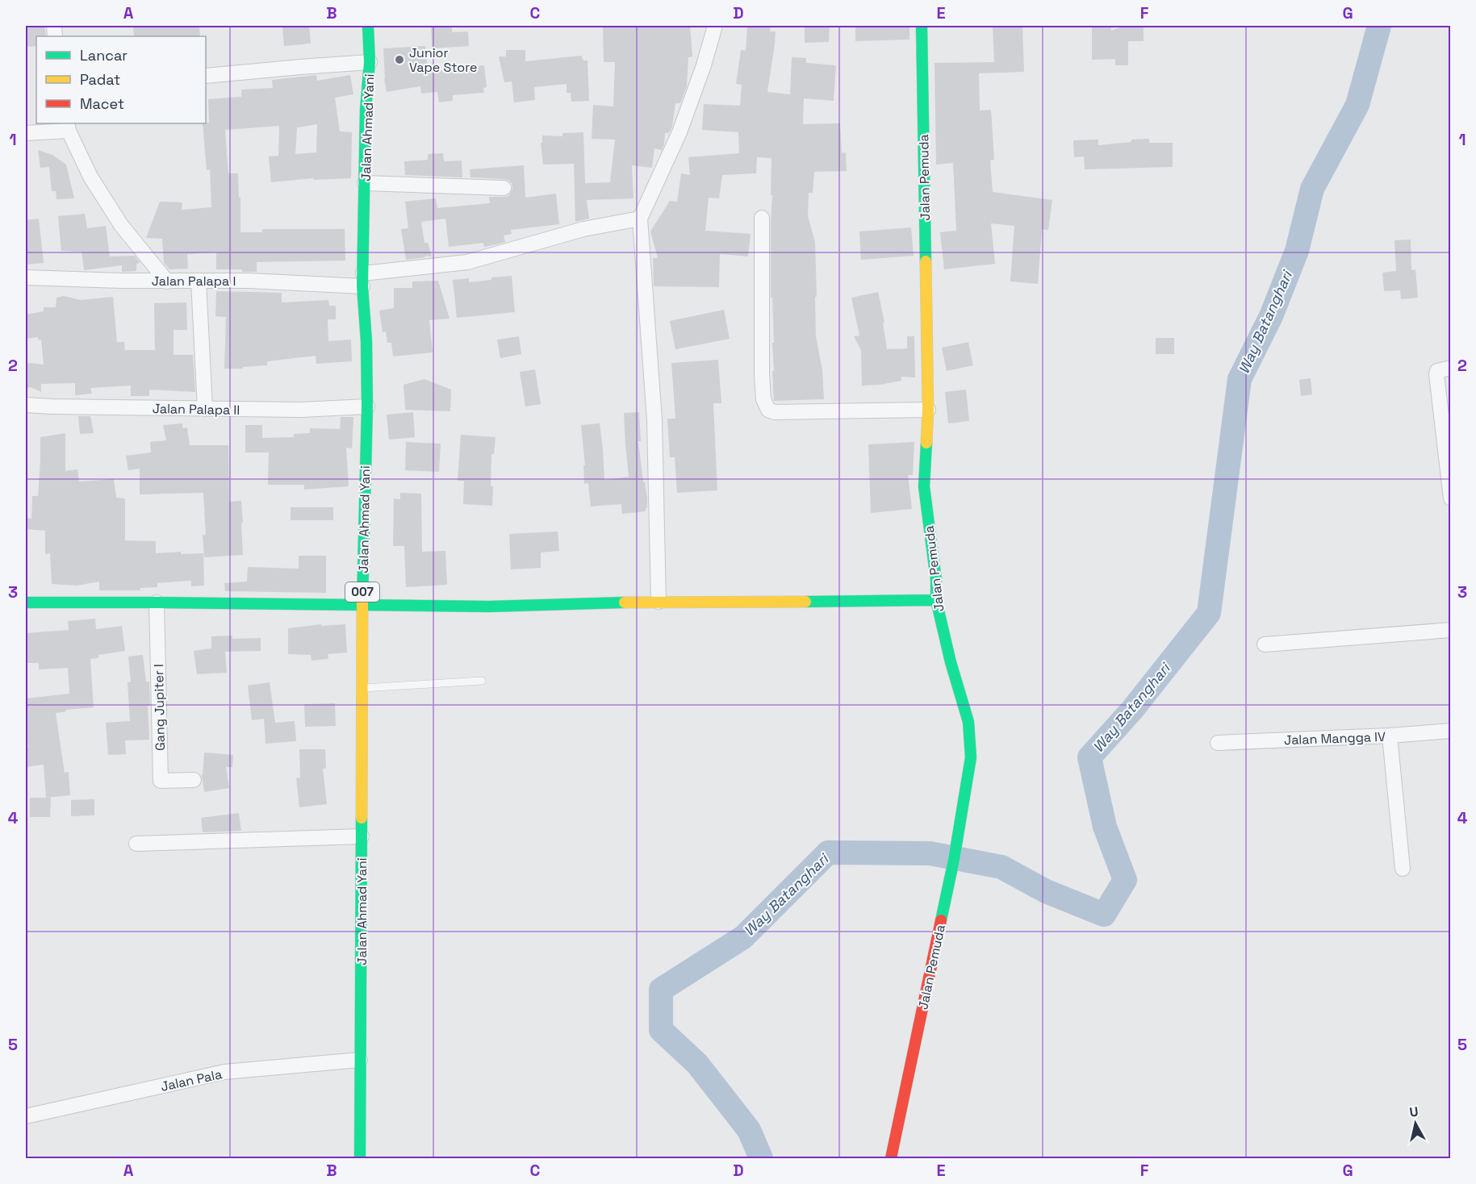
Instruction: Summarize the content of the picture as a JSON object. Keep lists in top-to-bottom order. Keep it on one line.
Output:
{"streets":{"street":["Jalan Ahmad Yani","Jalan Pemuda","Jalan Palapa I","Jalan Palapa II","007","Gang Jupiter I","Jalan Mangga IV","Jalan Pala"]},"crossings":[["Jalan Ahmad Yani","Jalan Palapa I"],["Jalan Ahmad Yani","Jalan Palapa II"],["Jalan Ahmad Yani","Jalan Pala"]],"water":["Way Batanghari"],"places":["Junior Vape Store"],"legend":["Lancar","Padat","Macet"],"north":"top","grid":{"columns":["A","B","C","D","E","F","G"],"rows":["1","2","3","4","5"]}}
